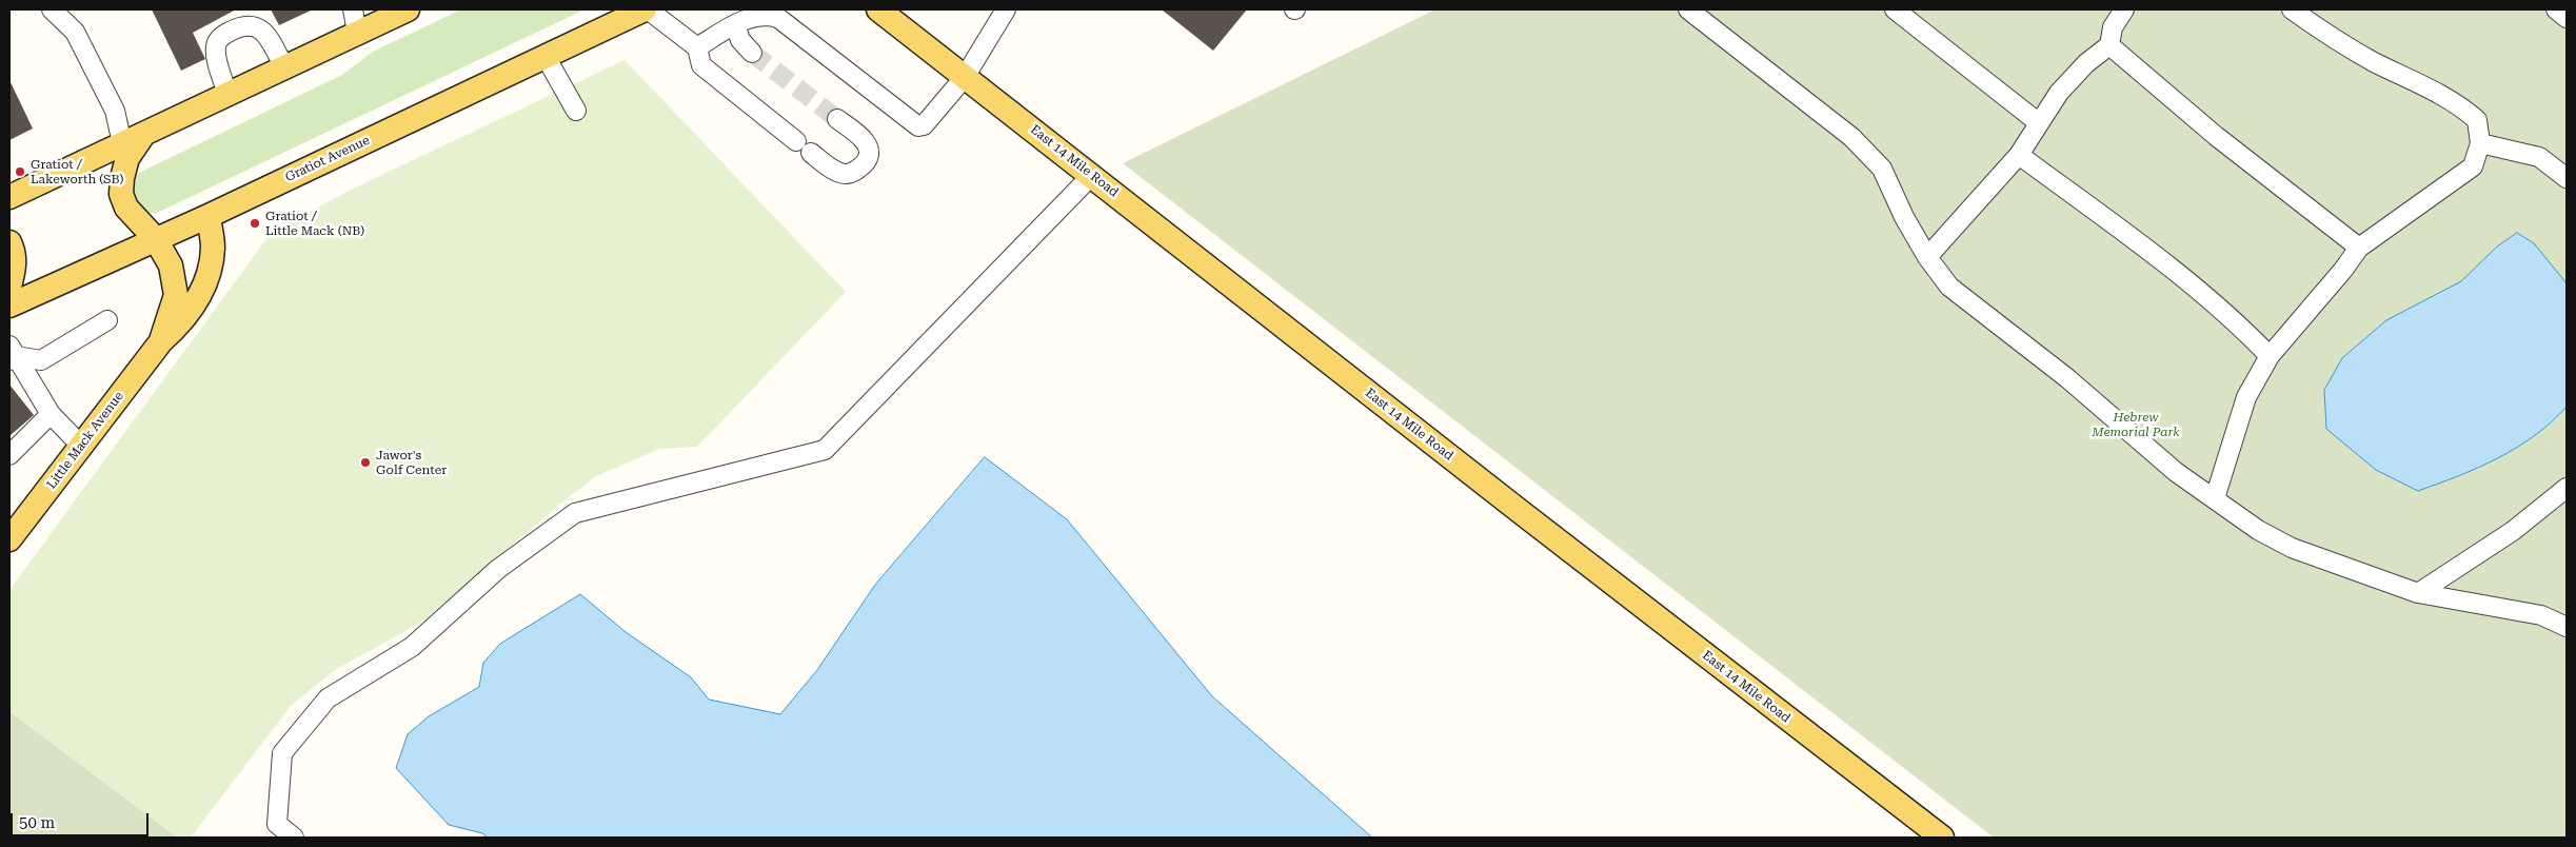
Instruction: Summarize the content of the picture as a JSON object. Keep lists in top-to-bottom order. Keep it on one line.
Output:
{"streets":{"main road":["Gratiot Avenue","East 14 Mile Road","Little Mack Avenue"]},"crossings":[["Gratiot Avenue","Little Mack Avenue"]],"parks":["Hebrew Memorial Park"],"places":["Gratiot / Lakeworth (SB)","Gratiot / Little Mack (NB)","Jawor's Golf Center"],"scale_bar":"50 m"}
